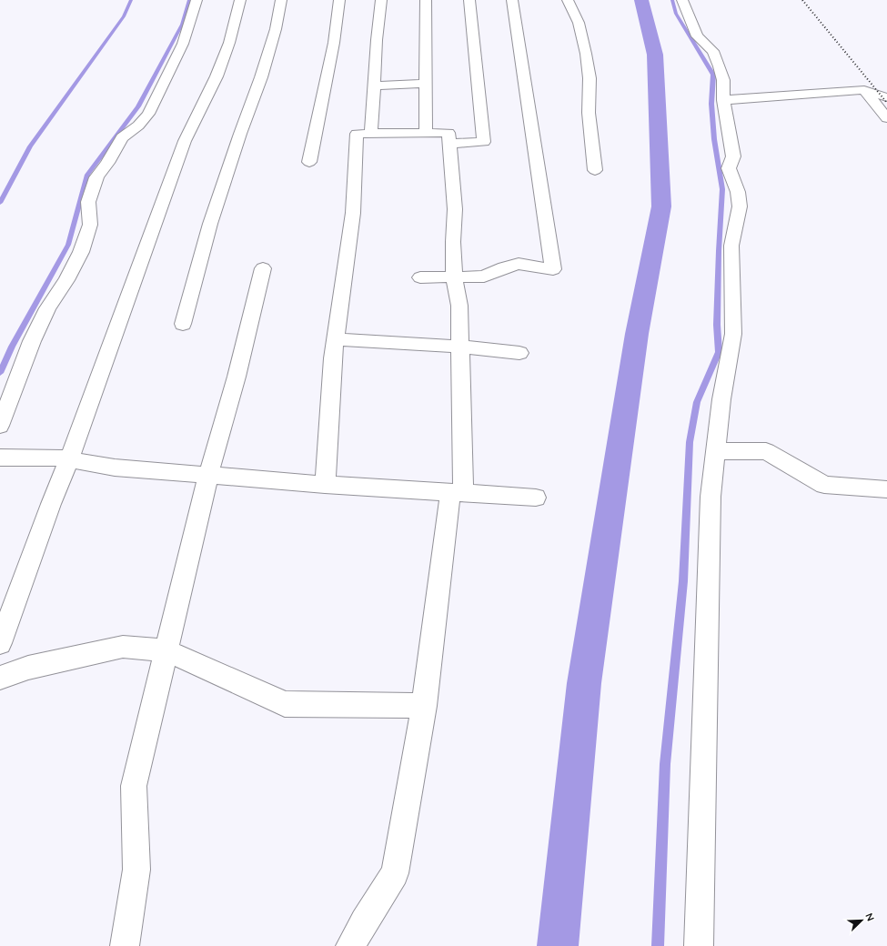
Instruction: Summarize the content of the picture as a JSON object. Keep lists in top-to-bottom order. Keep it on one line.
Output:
{"north":"top right"}
